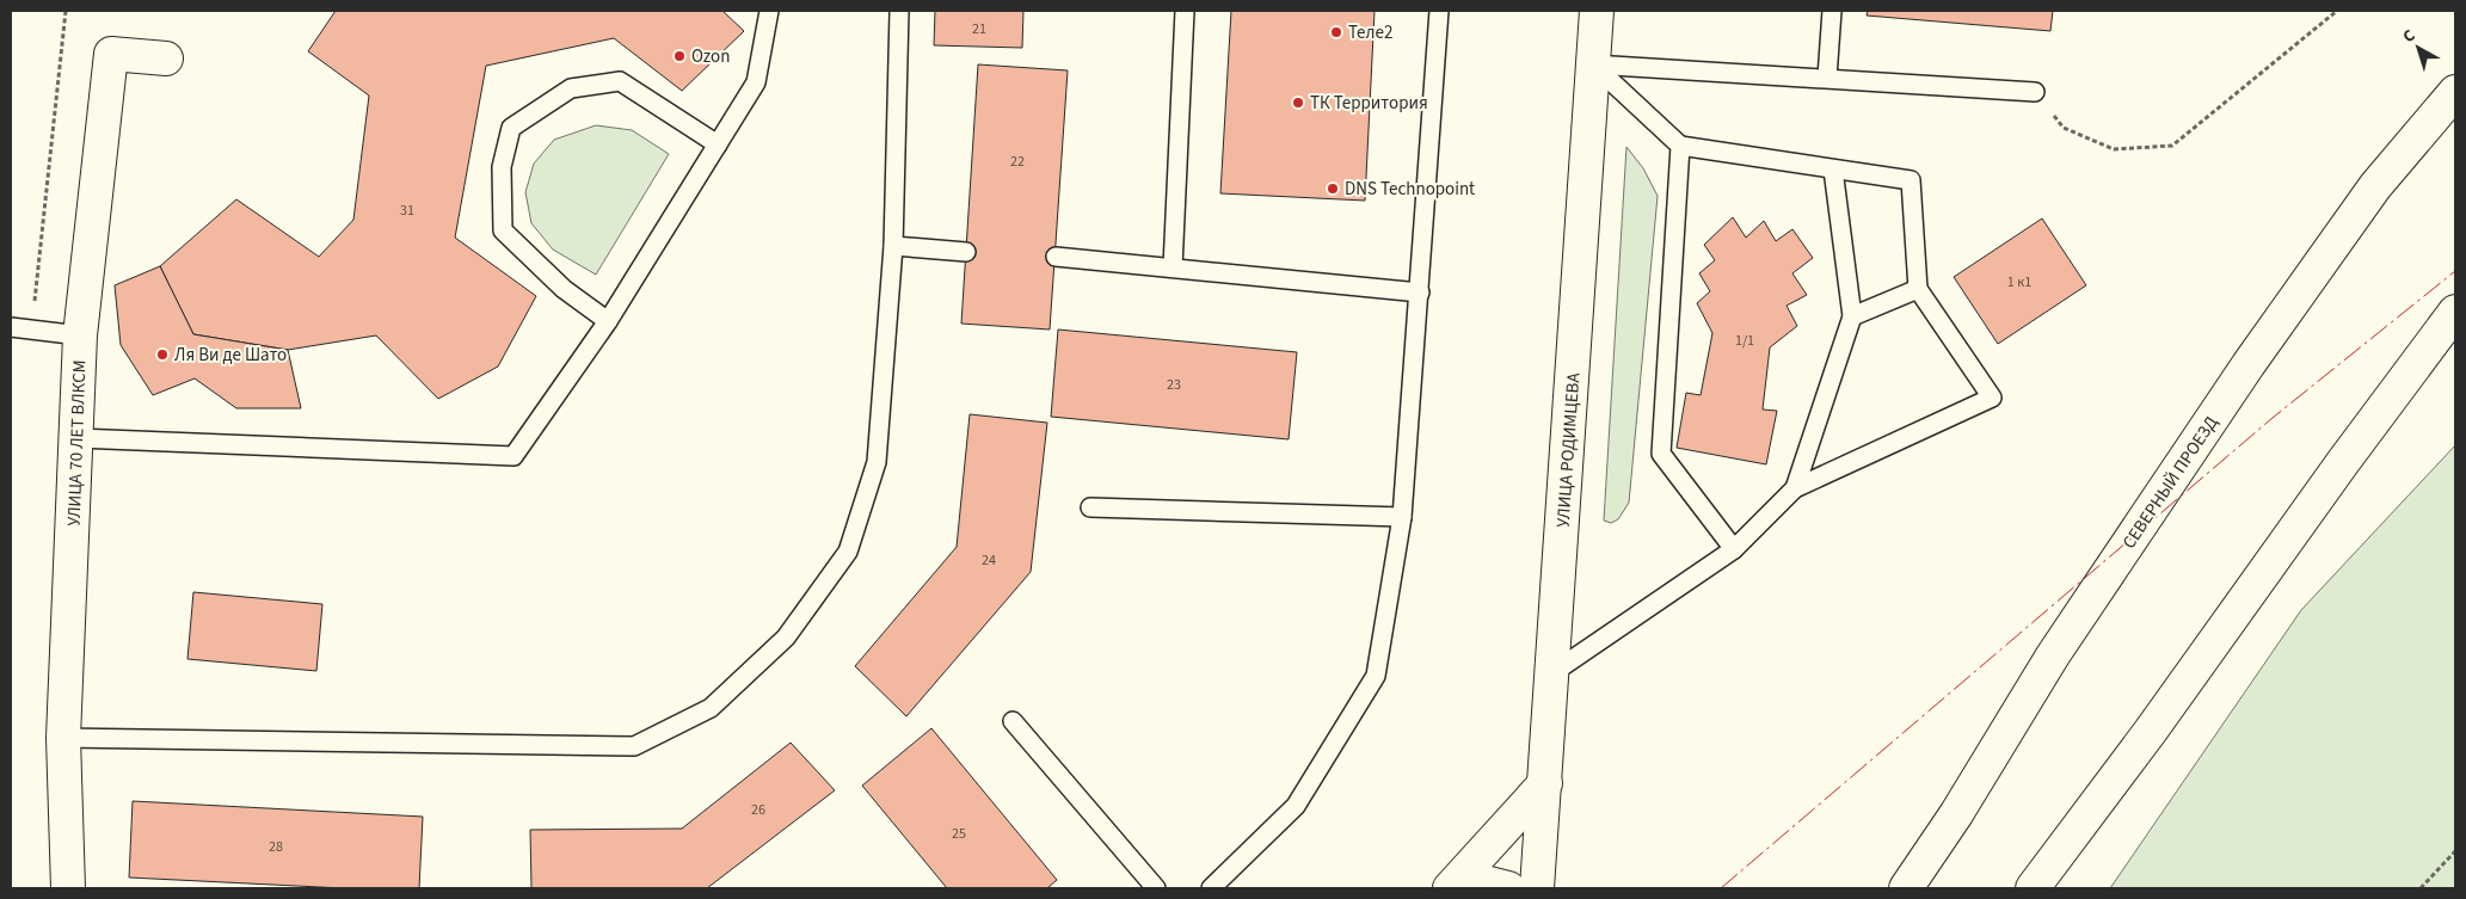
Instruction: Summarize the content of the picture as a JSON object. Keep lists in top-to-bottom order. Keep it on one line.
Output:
{"streets":{"main road":["УЛИЦА 70 ЛЕТ ВЛКСМ","УЛИЦА РОДИМЦЕВА","СЕВЕРНЫЙ ПРОЕЗД"]},"places":["Теле2","Ozon","ТК Территория","DNS Technopoint","Ля Ви де Шато"],"house_numbers":["21","22","31","1 к1","1/1","23","24","26","25","28"],"north":"top left"}
